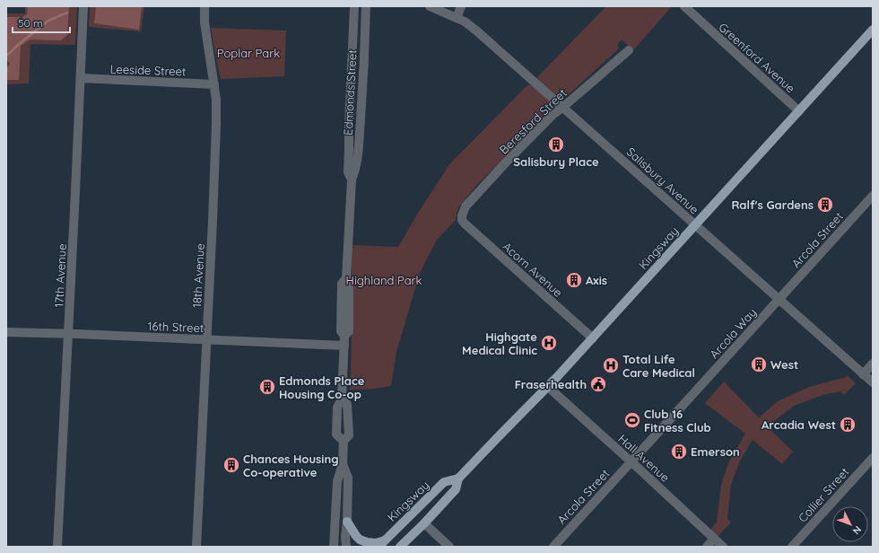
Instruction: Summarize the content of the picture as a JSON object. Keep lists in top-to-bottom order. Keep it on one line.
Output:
{"streets":{"main road":["Kingsway"],"street":["Greenford Avenue","Leeside Street","Edmonds Street","Beresford Street","Salisbury Avenue","Arcola Street","Acorn Avenue","17th Avenue","18th Avenue","16th Street","Arcola Way","Hall Avenue","Collier Street"]},"crossings":[["Greenford Avenue","Kingsway"],["Leeside Street","17th Avenue"],["Leeside Street","18th Avenue"],["Edmonds Street","16th Street"],["Beresford Street","Salisbury Avenue"],["Beresford Street","Acorn Avenue"],["Salisbury Avenue","Arcola Street"],["Salisbury Avenue","Kingsway"],["Salisbury Avenue","Arcola Way"],["Arcola Street","Arcola Way"],["Arcola Street","Hall Avenue"],["Kingsway","Acorn Avenue"],["Kingsway","Hall Avenue"],["17th Avenue","16th Street"],["18th Avenue","16th Street"],["Arcola Way","Hall Avenue"]],"parks":["Poplar Park","Highland Park"],"places":{"building":["Salisbury Place","Ralf's Gardens","Axis","West","Edmonds Place Housing Co-op","Arcadia West","Emerson","Chances Housing Co-operative"],"hospital":["Highgate Medical Clinic","Total Life Care Medical"],"public building":["Fraserhealth"],"sports":["Club 16 Fitness Club"]},"scale_bar":"50 m","north":"bottom right"}
